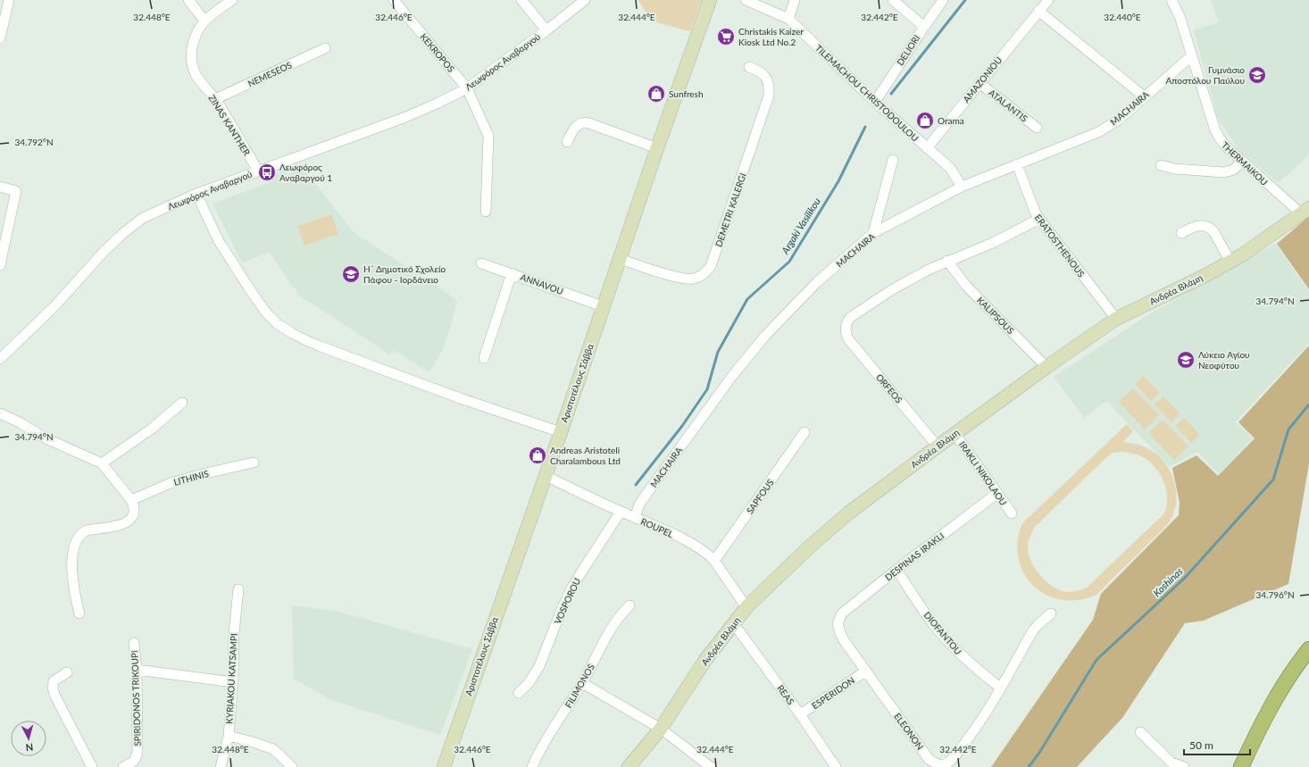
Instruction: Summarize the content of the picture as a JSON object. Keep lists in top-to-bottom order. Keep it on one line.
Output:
{"streets":{"street":["DELIORI","KEKROPOS","Λεωφόρος Αναβαργού","NEMESEOS","AMAZONIOU","TILEMACHOU CHRISTODOULOU","ATALANTIS","MACHAIRA","ZINAS KANTHER","THERMAIKOU","DEMETRI KALERGI","ERATOSTHENOUS","ANNAVOU","Ανδρέα Βλάμη","KALIPSOUS","Αριστοτέλους Σάββα","ORFEOS","IRAKLI NIKOLAOU","LITHINIS","SAPFOUS","ROUPEL","DESPINAS IRAKLI","VOSPOROU","DIOFANTOU","KYRIAKOU KATSAMPI","FILIMONOS","ESPERIDON","REAS","SPIRIDONOS TRIKOUPI","ELEONON"]},"crossings":[["DELIORI","TILEMACHOU CHRISTODOULOU"],["KEKROPOS","Λεωφόρος Αναβαργού"],["Λεωφόρος Αναβαργού","ZINAS KANTHER"],["NEMESEOS","ZINAS KANTHER"],["AMAZONIOU","TILEMACHOU CHRISTODOULOU"],["AMAZONIOU","ATALANTIS"],["TILEMACHOU CHRISTODOULOU","MACHAIRA"],["MACHAIRA","THERMAIKOU"],["MACHAIRA","ERATOSTHENOUS"],["MACHAIRA","ROUPEL"],["THERMAIKOU","Ανδρέα Βλάμη"],["DEMETRI KALERGI","Αριστοτέλους Σάββα"],["ERATOSTHENOUS","Ανδρέα Βλάμη"],["ANNAVOU","Αριστοτέλους Σάββα"],["Ανδρέα Βλάμη","KALIPSOUS"],["Ανδρέα Βλάμη","ORFEOS"],["Ανδρέα Βλάμη","IRAKLI NIKOLAOU"],["Ανδρέα Βλάμη","ROUPEL"],["Ανδρέα Βλάμη","REAS"],["KALIPSOUS","ORFEOS"],["Αριστοτέλους Σάββα","ROUPEL"],["IRAKLI NIKOLAOU","DESPINAS IRAKLI"],["SAPFOUS","ROUPEL"],["ROUPEL","VOSPOROU"],["DESPINAS IRAKLI","DIOFANTOU"],["DESPINAS IRAKLI","ELEONON"],["DIOFANTOU","ELEONON"],["ESPERIDON","REAS"],["ESPERIDON","ELEONON"]],"water":["Argaki Vasilikou","Koshinas"],"places":{"supermarket":["Christakis Kaizer Kiosk Ltd No.2"],"school or university":["Γυμνάσιο Αποστόλου Παύλου","Η΄ Δημοτικό Σχολείο Πάφου - Ιορδάνειο","Λύκειο Αγίου Νεοφύτου"],"shop":["Sunfresh","Orama","Andreas Aristoteli Charalambous Ltd"],"bus stop":["Λεωφόρος Αναβαργού 1"]},"scale_bar":"50 m","north":"bottom","coordinates":["32.448°E","32.446°E","32.444°E","32.442°E","32.440°E","34.792°N","34.794°N","34.796°N"]}
